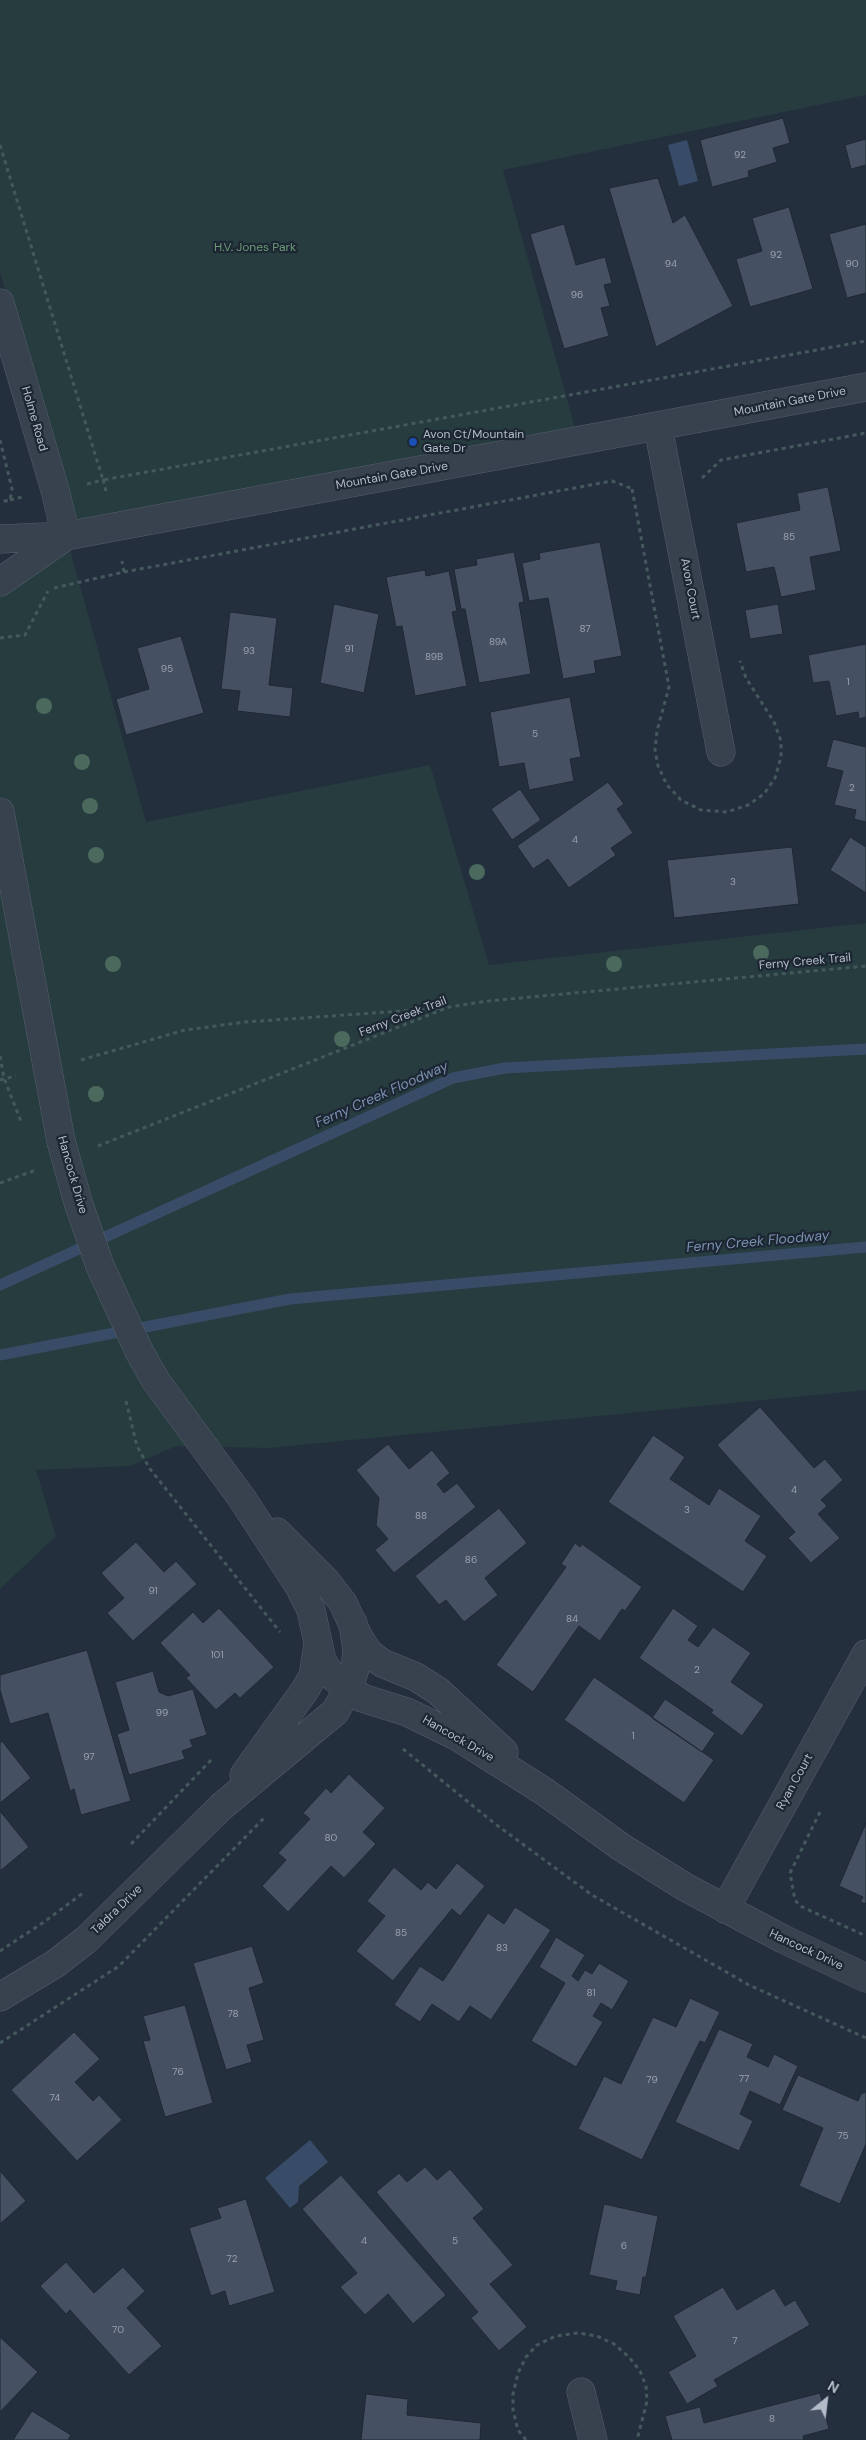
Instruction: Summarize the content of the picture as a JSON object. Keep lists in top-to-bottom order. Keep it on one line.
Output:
{"streets":{"street":["Mountain Gate Drive","Holme Road","Avon Court","Hancock Drive","Ryan Court","Taldra Drive"],"path":["Ferny Creek Trail"]},"crossings":[["Mountain Gate Drive","Holme Road"],["Mountain Gate Drive","Avon Court"],["Hancock Drive","Ryan Court"],["Hancock Drive","Taldra Drive"]],"water":["Ferny Creek Floodway"],"parks":["H.V. Jones Park"],"places":["Avon Ct/Mountain Gate Dr"],"house_numbers":["92","92","94","90","96","85","87","89A","91","93","89B","95","1","5","2","4","3","4","3","88","86","91","84","101","2","99","1","97","80","85","83","81","78","76","77","79","74","75","4","5","6","72","70","7","8"],"north":"top right"}
